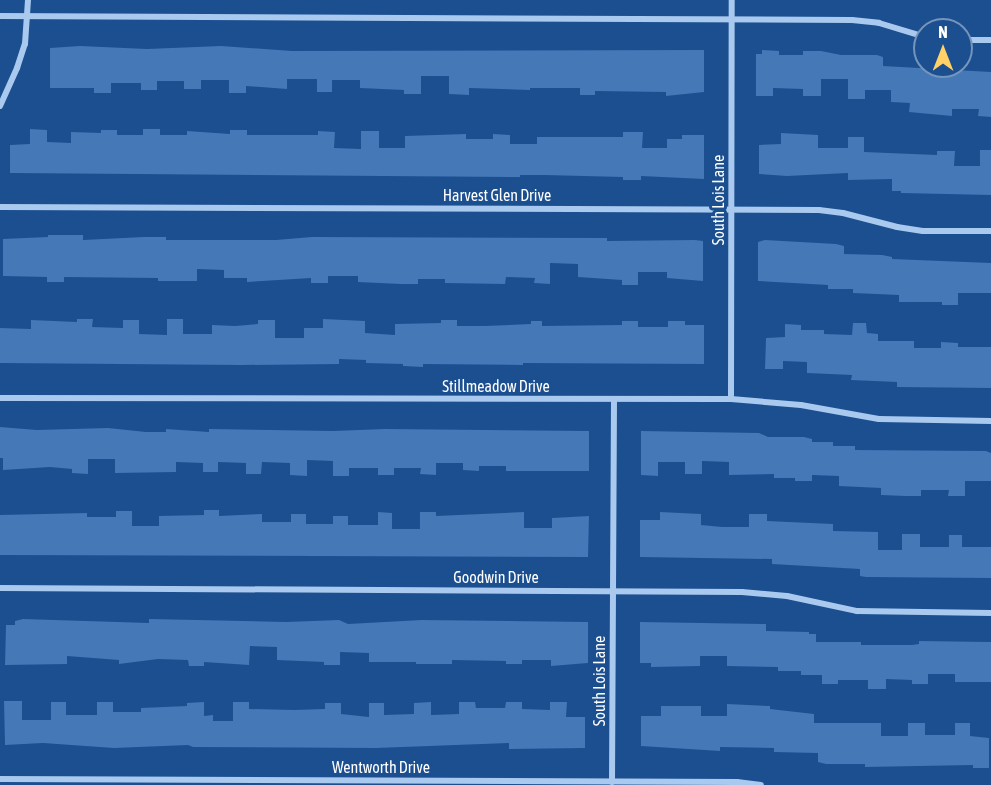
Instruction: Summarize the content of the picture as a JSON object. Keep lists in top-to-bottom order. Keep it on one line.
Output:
{"streets":{"street":["Harvest Glen Drive","South Lois Lane","Stillmeadow Drive","Goodwin Drive","Wentworth Drive"]},"crossings":[["Harvest Glen Drive","South Lois Lane"],["South Lois Lane","Stillmeadow Drive"],["South Lois Lane","Goodwin Drive"],["South Lois Lane","Wentworth Drive"]],"north":"top"}
